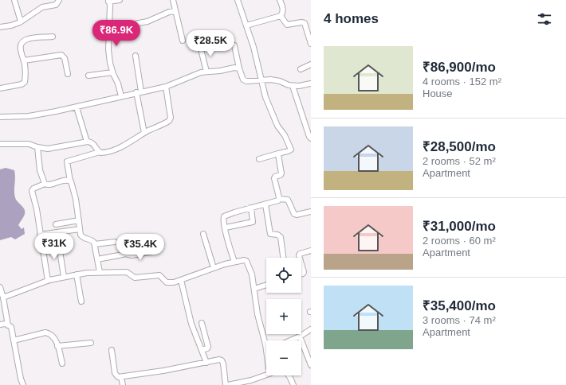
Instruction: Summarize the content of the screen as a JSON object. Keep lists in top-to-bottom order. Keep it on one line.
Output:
{"page":{"heading":"4 homes","price":["₹86.9K","₹28.5K","₹31K","₹35.4K"],"list":[{"name":"₹86,900/mo","note":"4 rooms · 152 m² · House"},{"name":"₹28,500/mo","note":"2 rooms · 52 m² · Apartment"},{"name":"₹31,000/mo","note":"2 rooms · 60 m² · Apartment"},{"name":"₹35,400/mo","note":"3 rooms · 74 m² · Apartment"}],"map_buttons":["+","−"]}}
